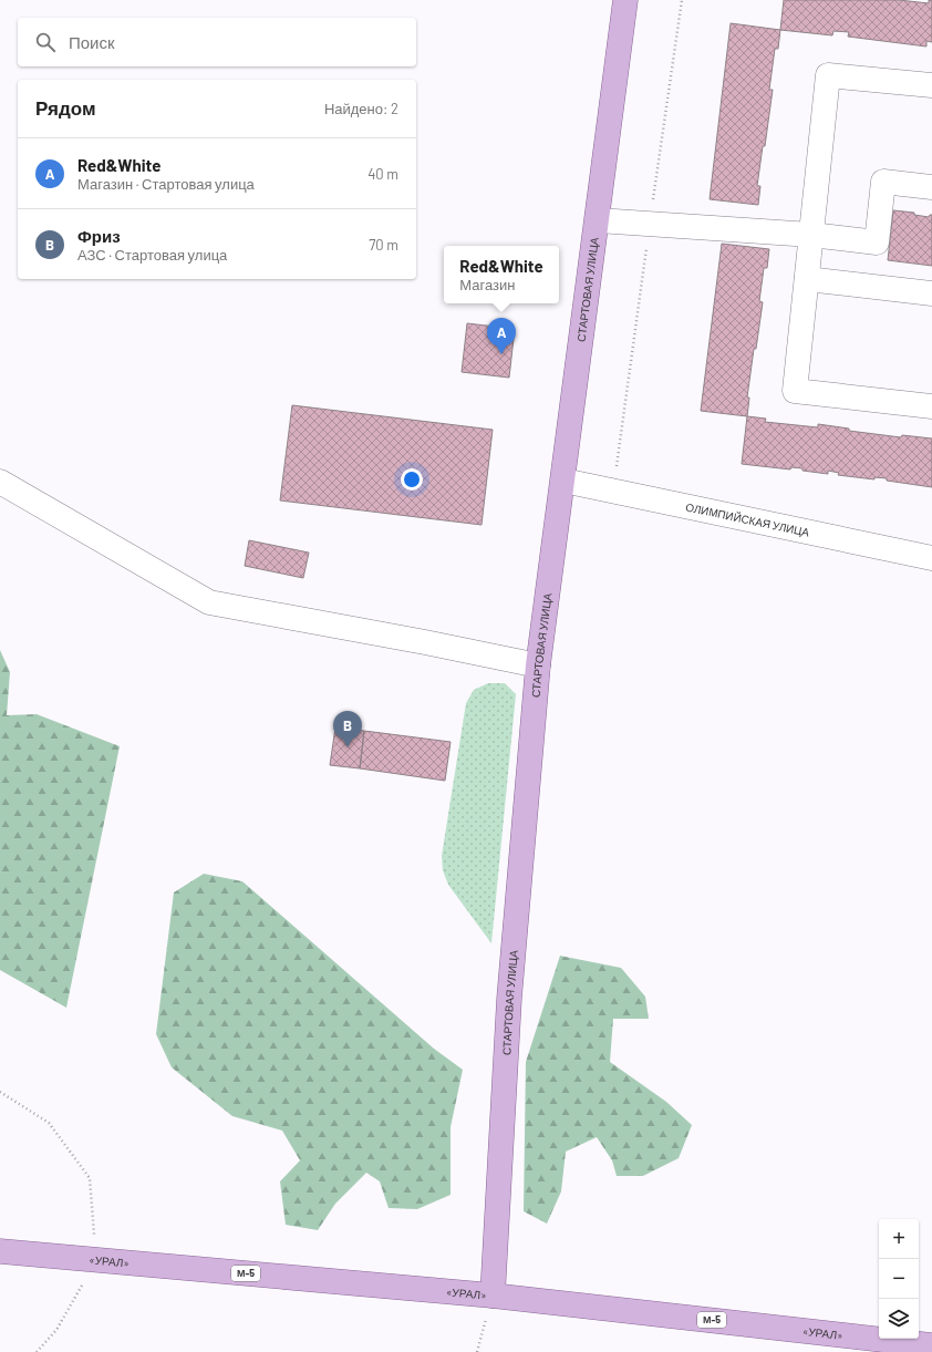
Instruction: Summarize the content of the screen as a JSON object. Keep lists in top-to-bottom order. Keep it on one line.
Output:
{"streets":{"main road":["СТАРТОВАЯ УЛИЦА","«УРАЛ»","М-5"],"street":["ОЛИМПИЙСКАЯ УЛИЦА"]},"crossings":[["СТАРТОВАЯ УЛИЦА","ОЛИМПИЙСКАЯ УЛИЦА"],["СТАРТОВАЯ УЛИЦА","«УРАЛ»"]],"page":{"search":"Поиск","heading":["Рядом","Найдено: 2"],"list":[{"mark":"A","name":"Red&White","note":"Магазин · Стартовая улица","value":"40 m"},{"mark":"B","name":"Фриз","note":"АЗС · Стартовая улица","value":"70 m"}],"popup":["Red&White","Магазин"],"pins":["A","B"],"map_buttons":["+","−"]}}
